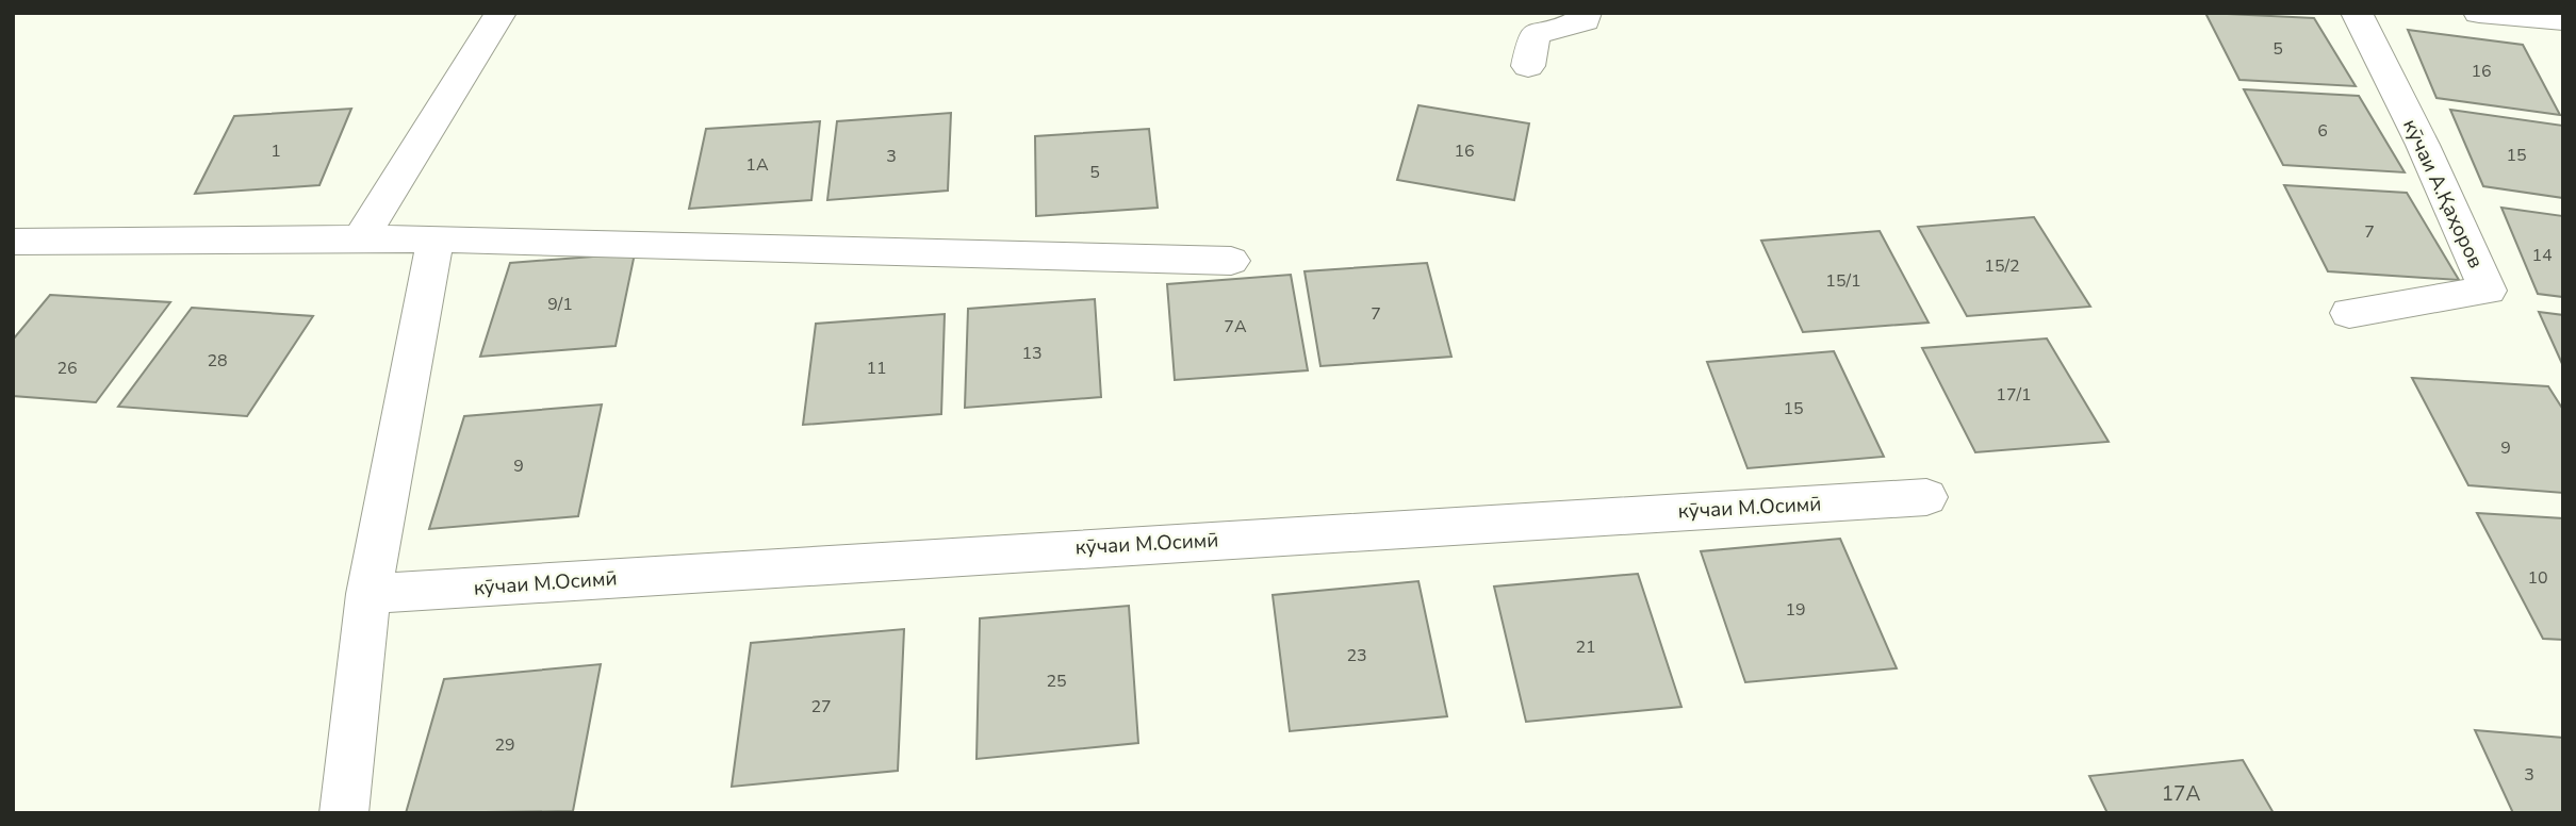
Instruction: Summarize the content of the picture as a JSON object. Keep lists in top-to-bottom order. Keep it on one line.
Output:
{"streets":{"street":["кӯчаи А.Қаҳоров","кӯчаи М.Осимӣ"]},"house_numbers":["5","16","6","1","16","15","3","1А","5","7","14","15/2","15/1","9/1","7","7А","13","28","26","11","17/1","15","9","9","10","19","21","23","25","27","29","3","17А"]}
